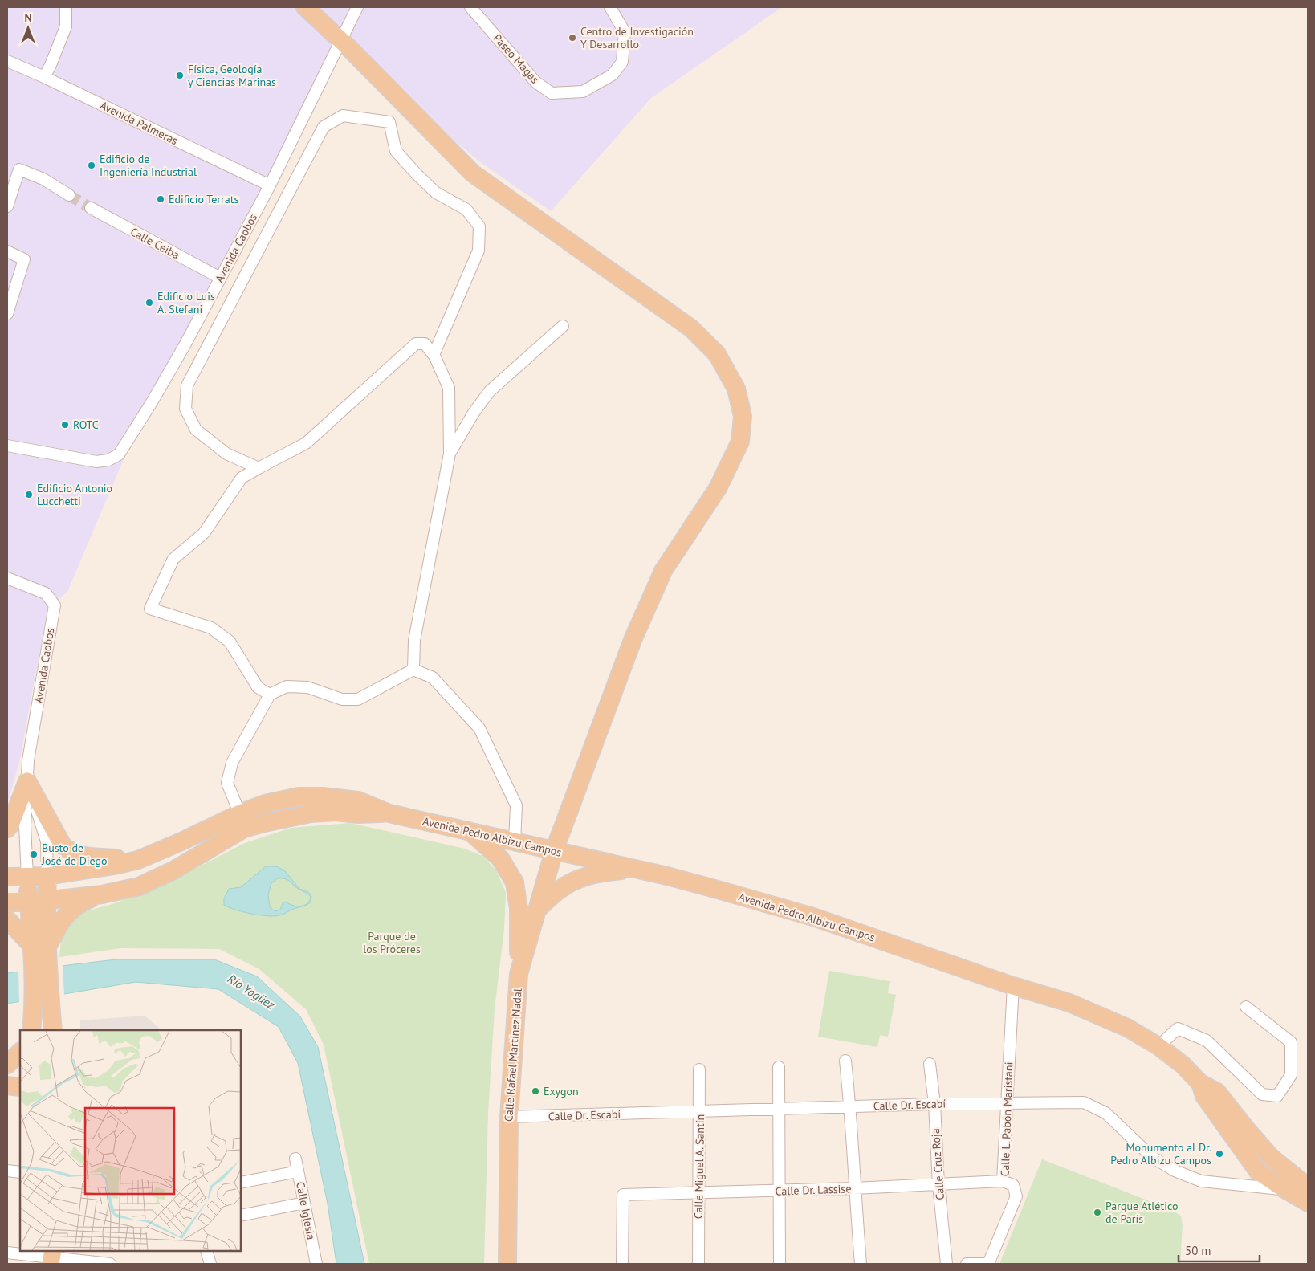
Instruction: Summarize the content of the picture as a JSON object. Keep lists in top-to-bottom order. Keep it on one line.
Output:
{"streets":{"main road":["Avenida Pedro Albizu Campos","Calle Rafael Martínez Nadal"],"street":["Paseo Magas","Avenida Palmeras","Calle Ceiba","Avenida Caobos","Calle Dr. Escabí","Calle L. Pabón Maristani","Calle Cruz Roja","Calle Miguel A. Santín","Calle Dr. Lassise","Calle Iglesia"]},"crossings":[["Avenida Palmeras","Avenida Caobos"],["Calle Ceiba","Avenida Caobos"],["Avenida Caobos","Avenida Pedro Albizu Campos"],["Avenida Caobos","Calle Rafael Martínez Nadal"],["Avenida Pedro Albizu Campos","Calle Rafael Martínez Nadal"],["Avenida Pedro Albizu Campos","Calle Dr. Escabí"],["Avenida Pedro Albizu Campos","Calle L. Pabón Maristani"],["Calle Rafael Martínez Nadal","Calle Dr. Escabí"],["Calle Dr. Escabí","Calle L. Pabón Maristani"],["Calle Dr. Escabí","Calle Cruz Roja"],["Calle Dr. Escabí","Calle Miguel A. Santín"],["Calle L. Pabón Maristani","Calle Dr. Lassise"],["Calle Cruz Roja","Calle Dr. Lassise"],["Calle Miguel A. Santín","Calle Dr. Lassise"]],"water":["Río Yagüez"],"parks":["Parque de los Próceres"],"places":["Centro de Investigación Y Desarrollo","Física, Geología y Ciencias Marinas","Edificio de Ingeniería Industrial","Edificio Terrats","Edificio Luis A. Stefani","ROTC","Edificio Antonio Lucchetti","Busto de José de Diego","Exygon","Monumento al Dr. Pedro Albizu Campos","Parque Atlético de París"],"scale_bar":"50 m","north":"top"}
